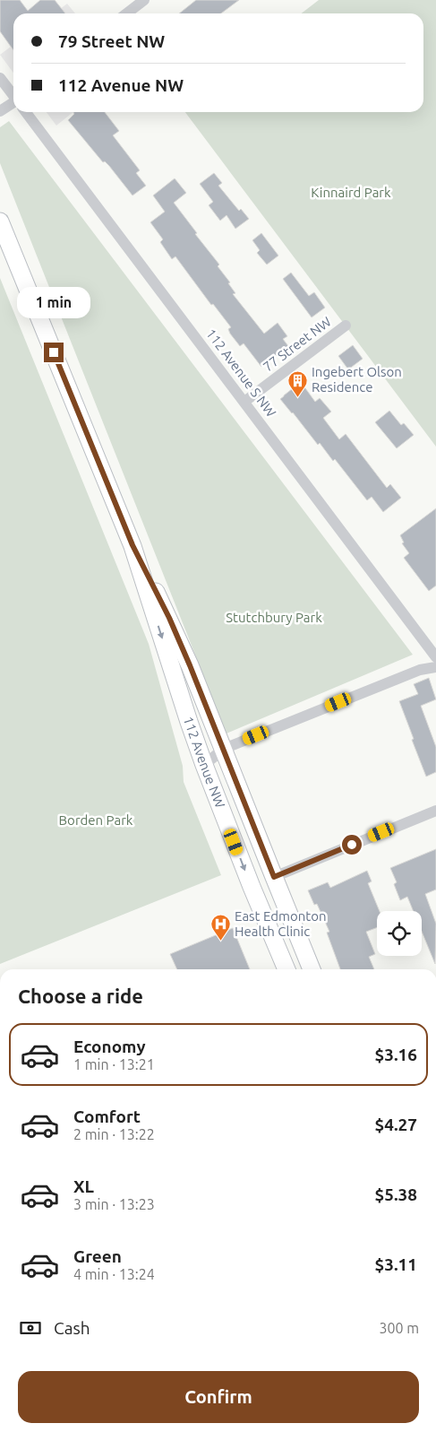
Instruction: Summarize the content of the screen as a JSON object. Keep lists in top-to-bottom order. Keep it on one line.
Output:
{"streets":{"main road":["112 Avenue NW"],"street":["77 Street NW","112 Avenue S NW"]},"crossings":[["77 Street NW","112 Avenue S NW"]],"parks":["Kinnaird Park","Stutchbury Park","Borden Park"],"places":{"building":["Ingebert Olson Residence"],"hospital":["East Edmonton Health Clinic"]},"page":{"banner":["79 Street NW","112 Avenue NW"],"bubble":"1 min","heading":"Choose a ride","list":[{"name":"Economy","note":"1 min · 13:21","value":"$3.16"},{"name":"Comfort","note":"2 min · 13:22","value":"$4.27"},{"name":"XL","note":"3 min · 13:23","value":"$5.38"},{"name":"Green","note":"4 min · 13:24","value":"$3.11"}],"pay":["Cash","300 m"],"buttons":"Confirm"}}
